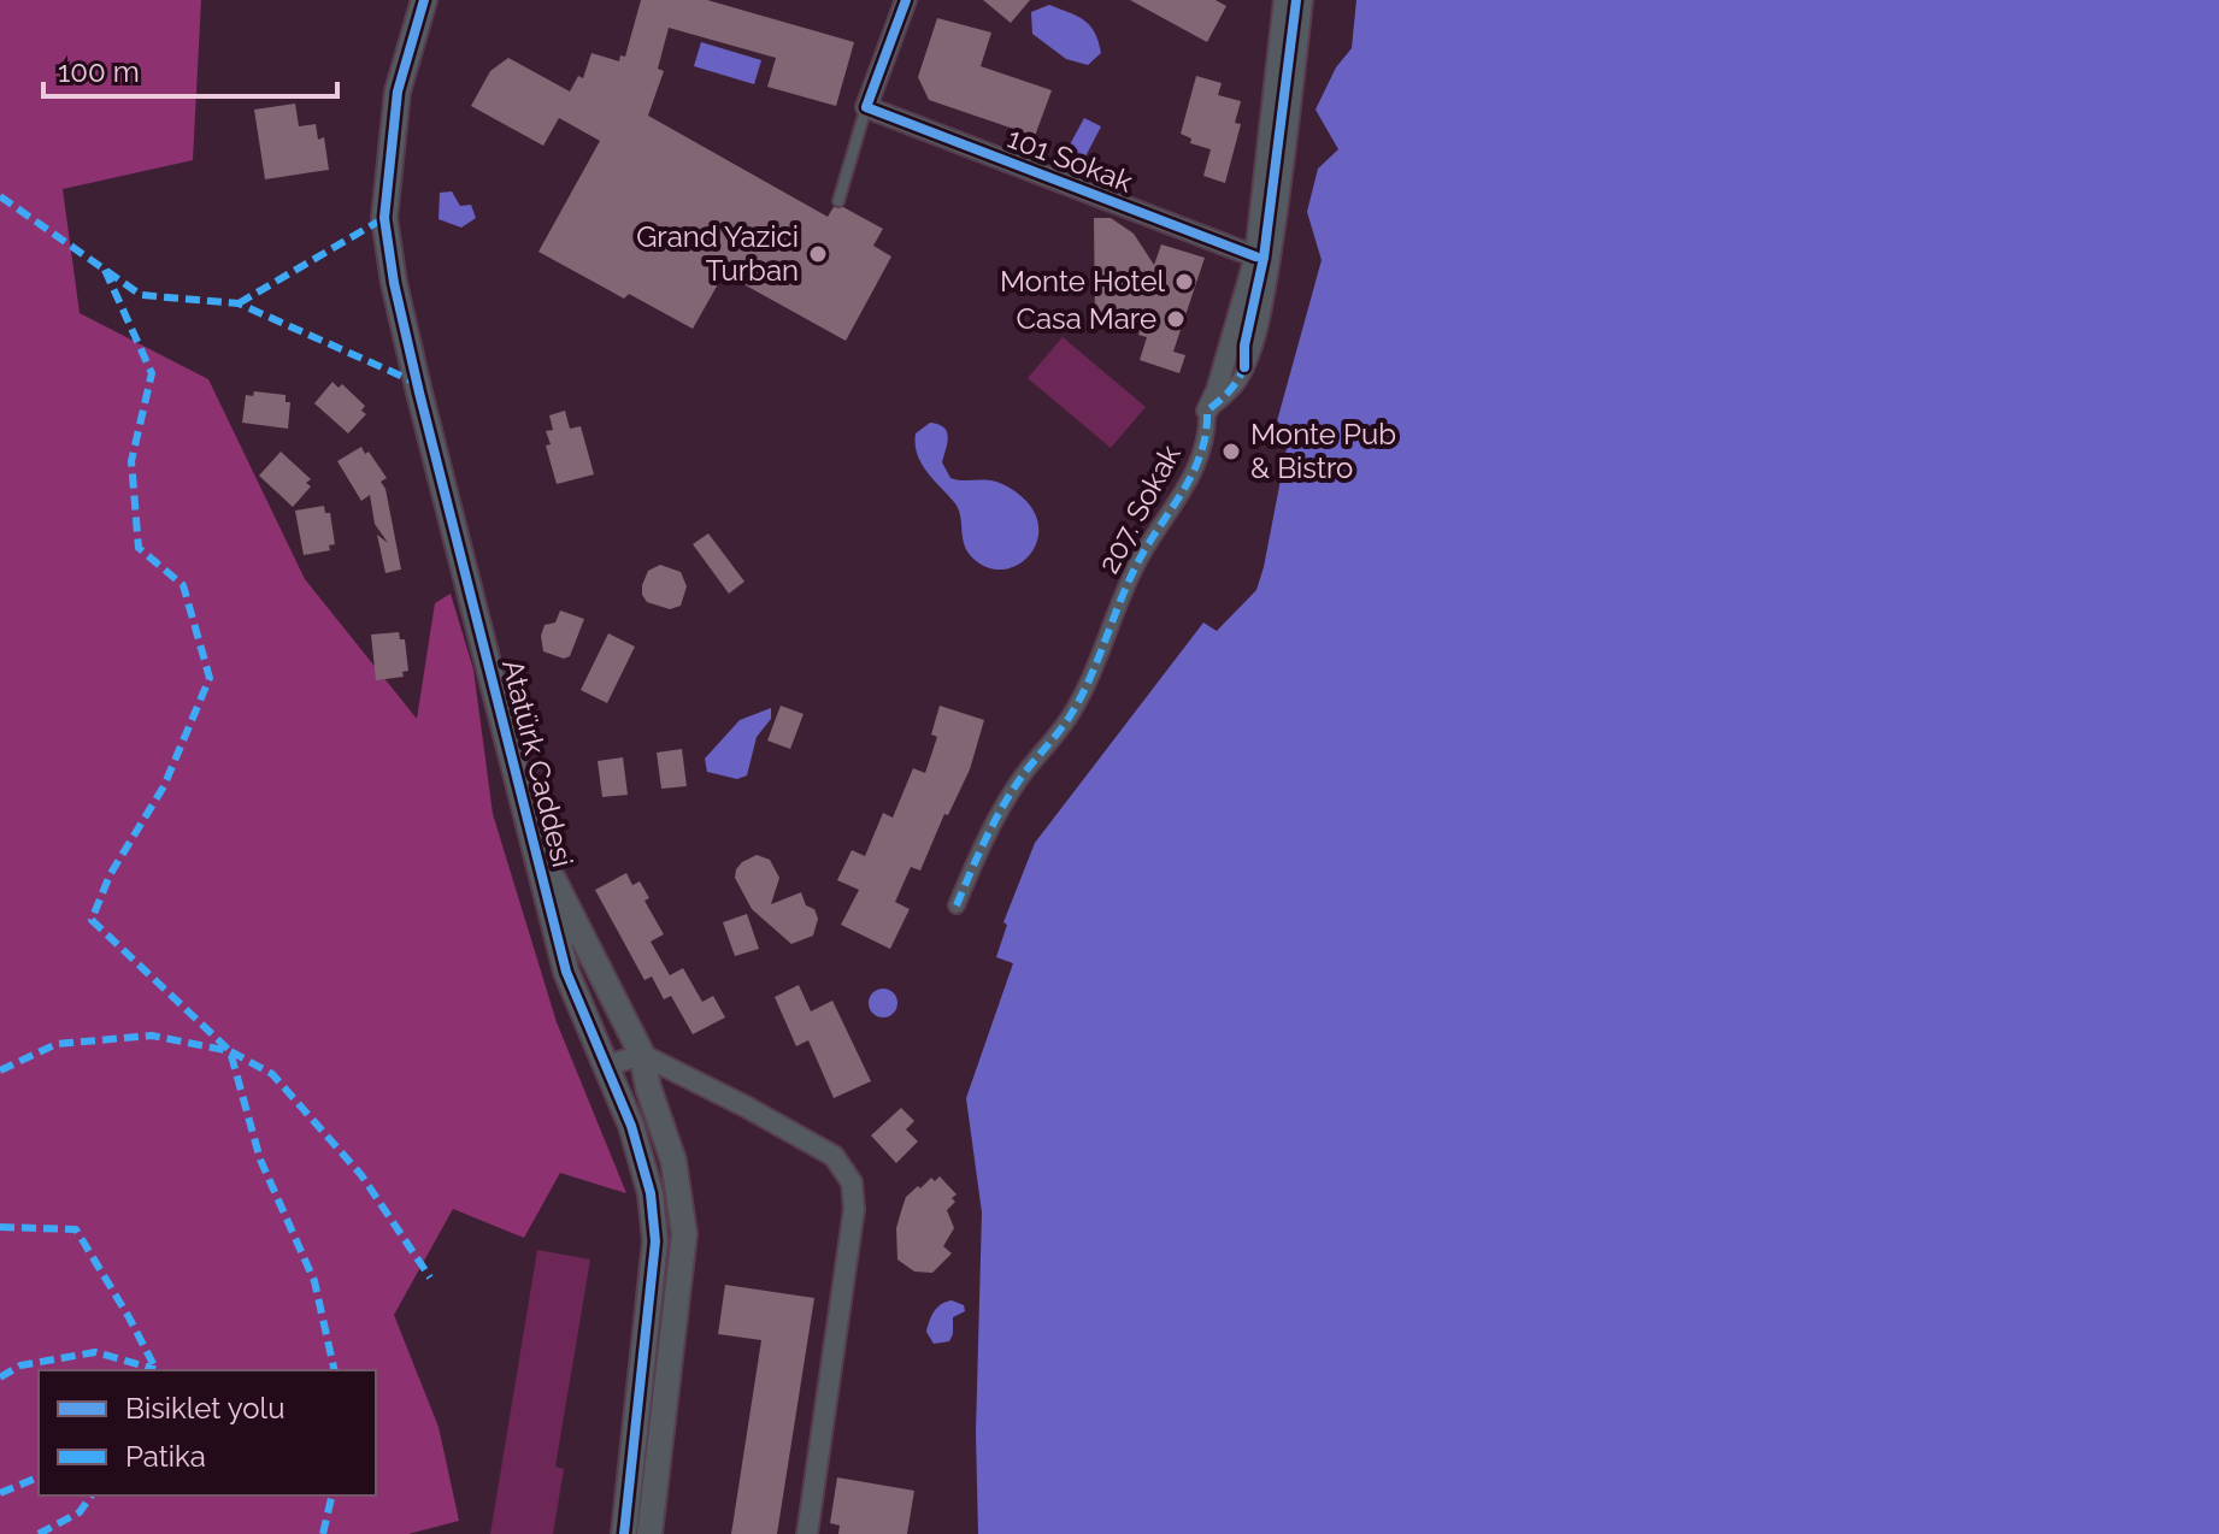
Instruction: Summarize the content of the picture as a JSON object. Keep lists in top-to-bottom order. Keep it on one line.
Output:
{"streets":{"street":["101 Sokak","207. Sokak","Atatürk Caddesi"]},"places":["Grand Yazici Turban","Monte Hotel","Casa Mare","Monte Pub & Bistro"],"legend":["Bisiklet yolu","Patika"],"scale_bar":"100 m"}
